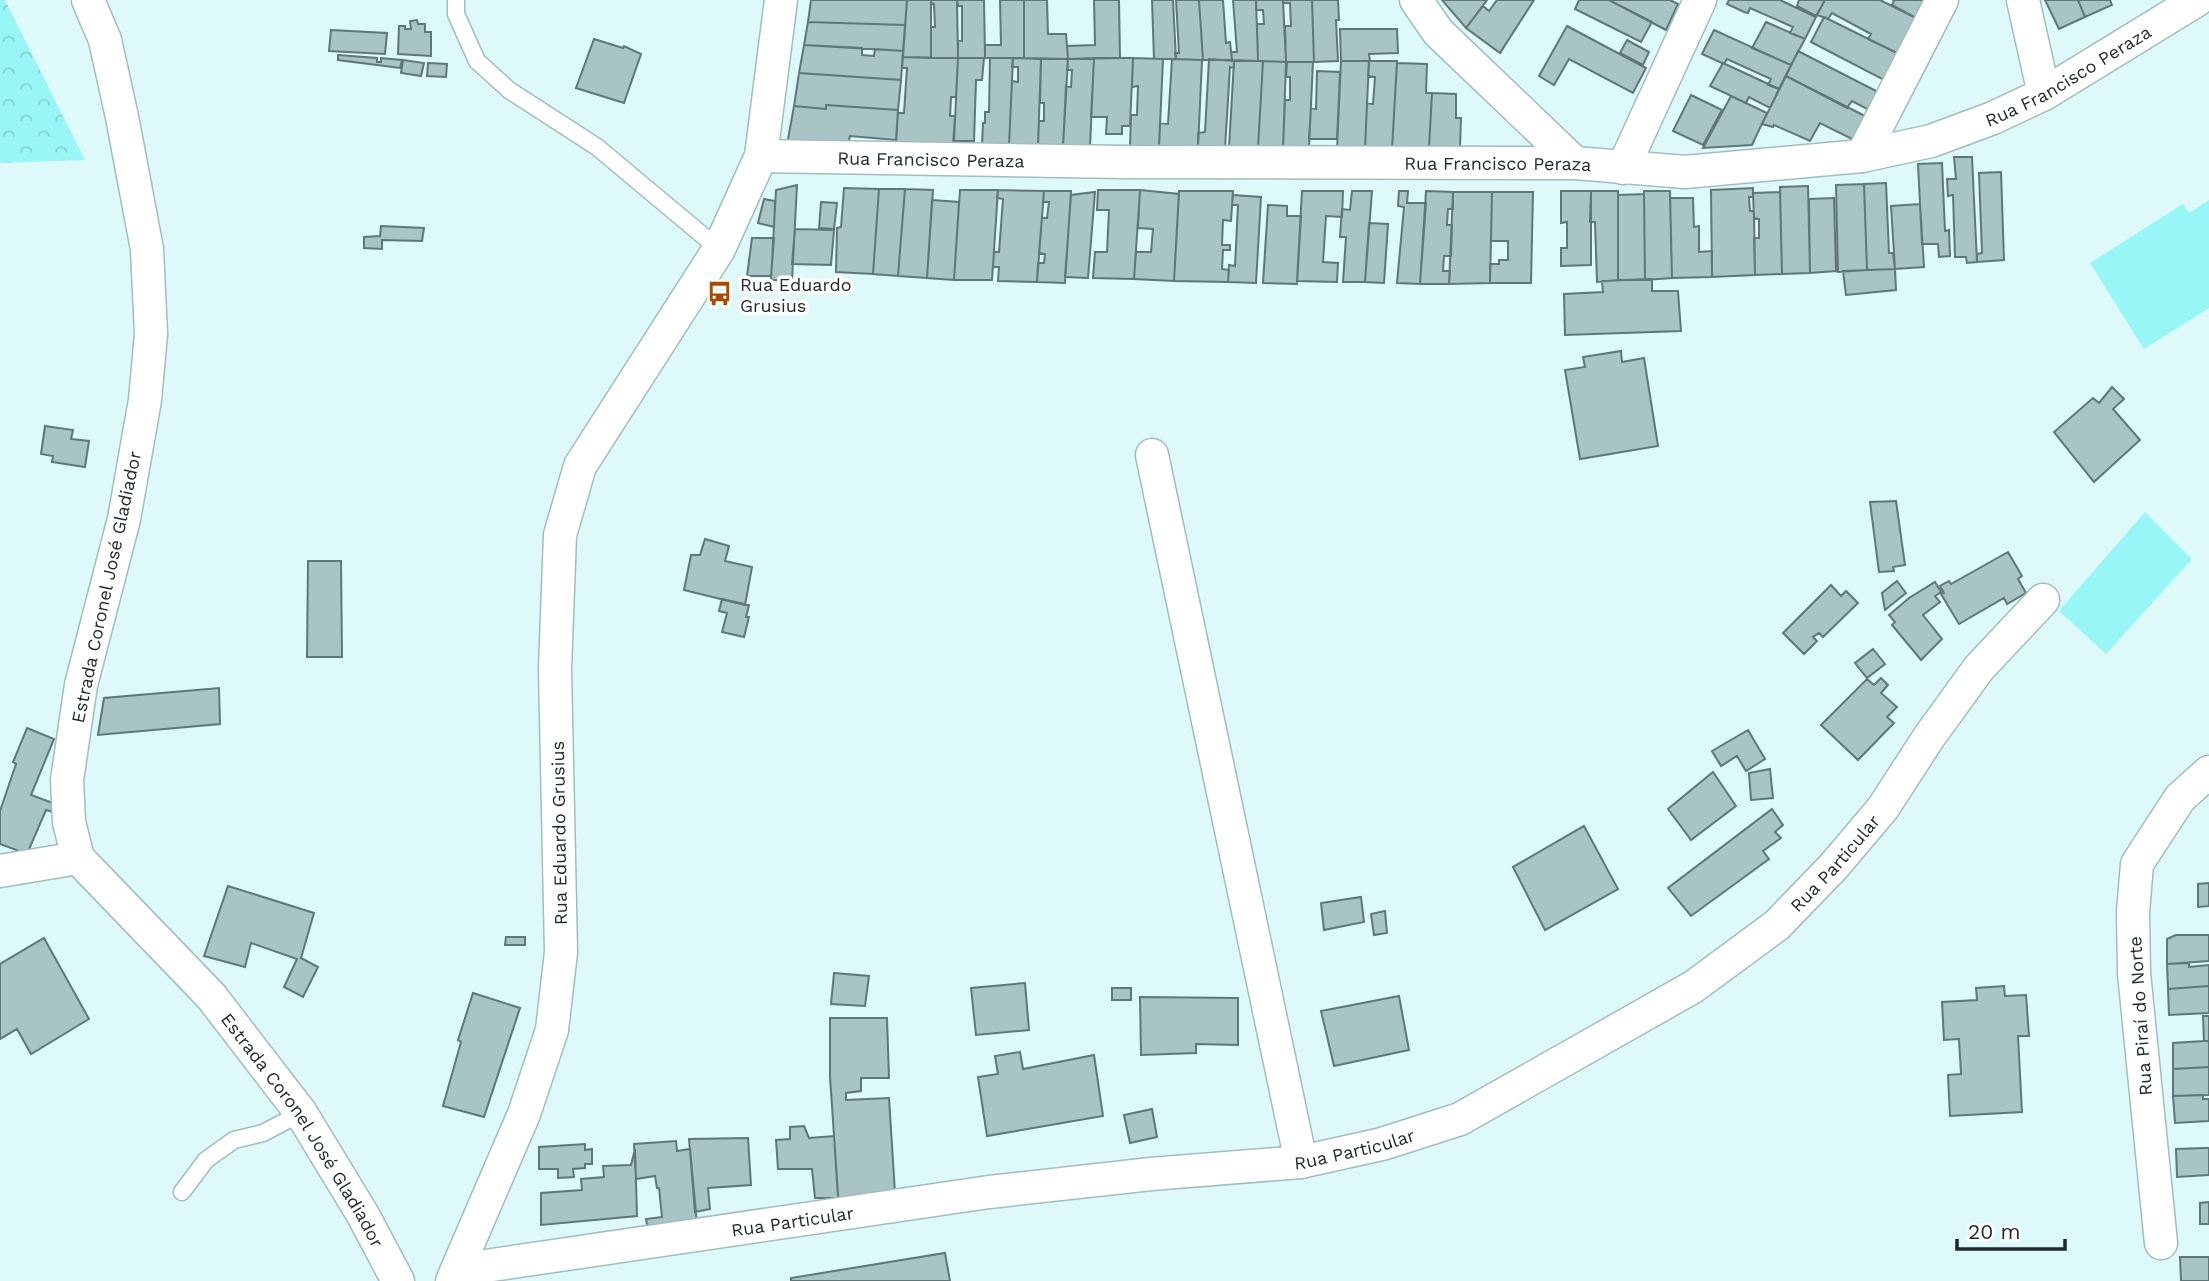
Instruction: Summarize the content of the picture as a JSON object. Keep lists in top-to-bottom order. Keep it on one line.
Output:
{"streets":{"street":["Rua Francisco Peraza","Estrada Coronel José Gladiador","Rua Eduardo Grusius","Rua Particular","Rua Piraí do Norte"]},"crossings":[["Rua Francisco Peraza","Rua Eduardo Grusius"],["Rua Eduardo Grusius","Rua Particular"]],"places":{"bus stop":["Rua Eduardo Grusius"]},"scale_bar":"20 m"}
